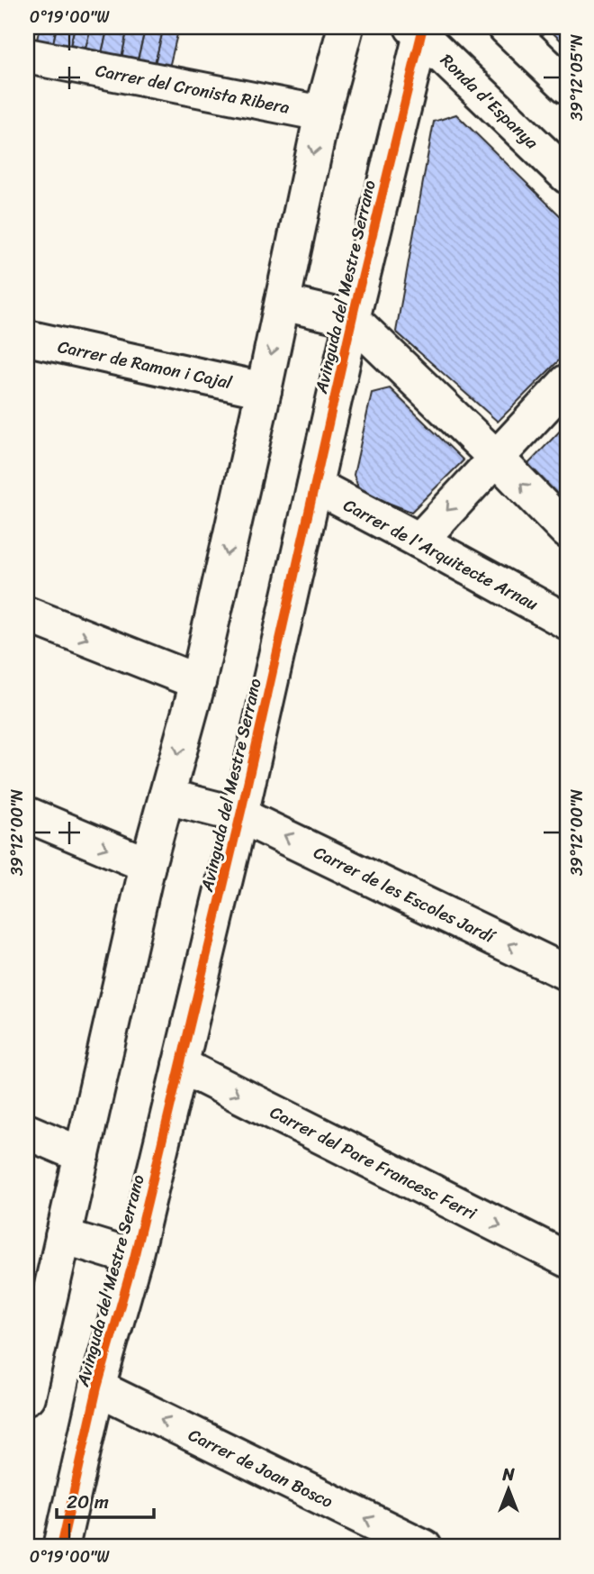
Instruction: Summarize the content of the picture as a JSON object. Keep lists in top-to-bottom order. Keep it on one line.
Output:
{"streets":{"main road":["Carrer del Cronista Ribera","Ronda d'Espanya","Avinguda del Mestre Serrano","Carrer de Ramon i Cajal","Carrer de l'Arquitecte Arnau","Carrer de les Escoles Jardí","Carrer del Pare Francesc Ferri","Carrer de Joan Bosco"]},"crossings":[["Ronda d'Espanya","Avinguda del Mestre Serrano"],["Avinguda del Mestre Serrano","Carrer de l'Arquitecte Arnau"],["Avinguda del Mestre Serrano","Carrer de les Escoles Jardí"],["Avinguda del Mestre Serrano","Carrer del Pare Francesc Ferri"],["Avinguda del Mestre Serrano","Carrer de Joan Bosco"]],"one_way":["Carrer de les Escoles Jardí","Carrer del Pare Francesc Ferri","Carrer de Joan Bosco"],"scale_bar":"20 m","north":"top","coordinates":["0°19'00\"W","39°12'05\"N","39°12'00\"N"]}
